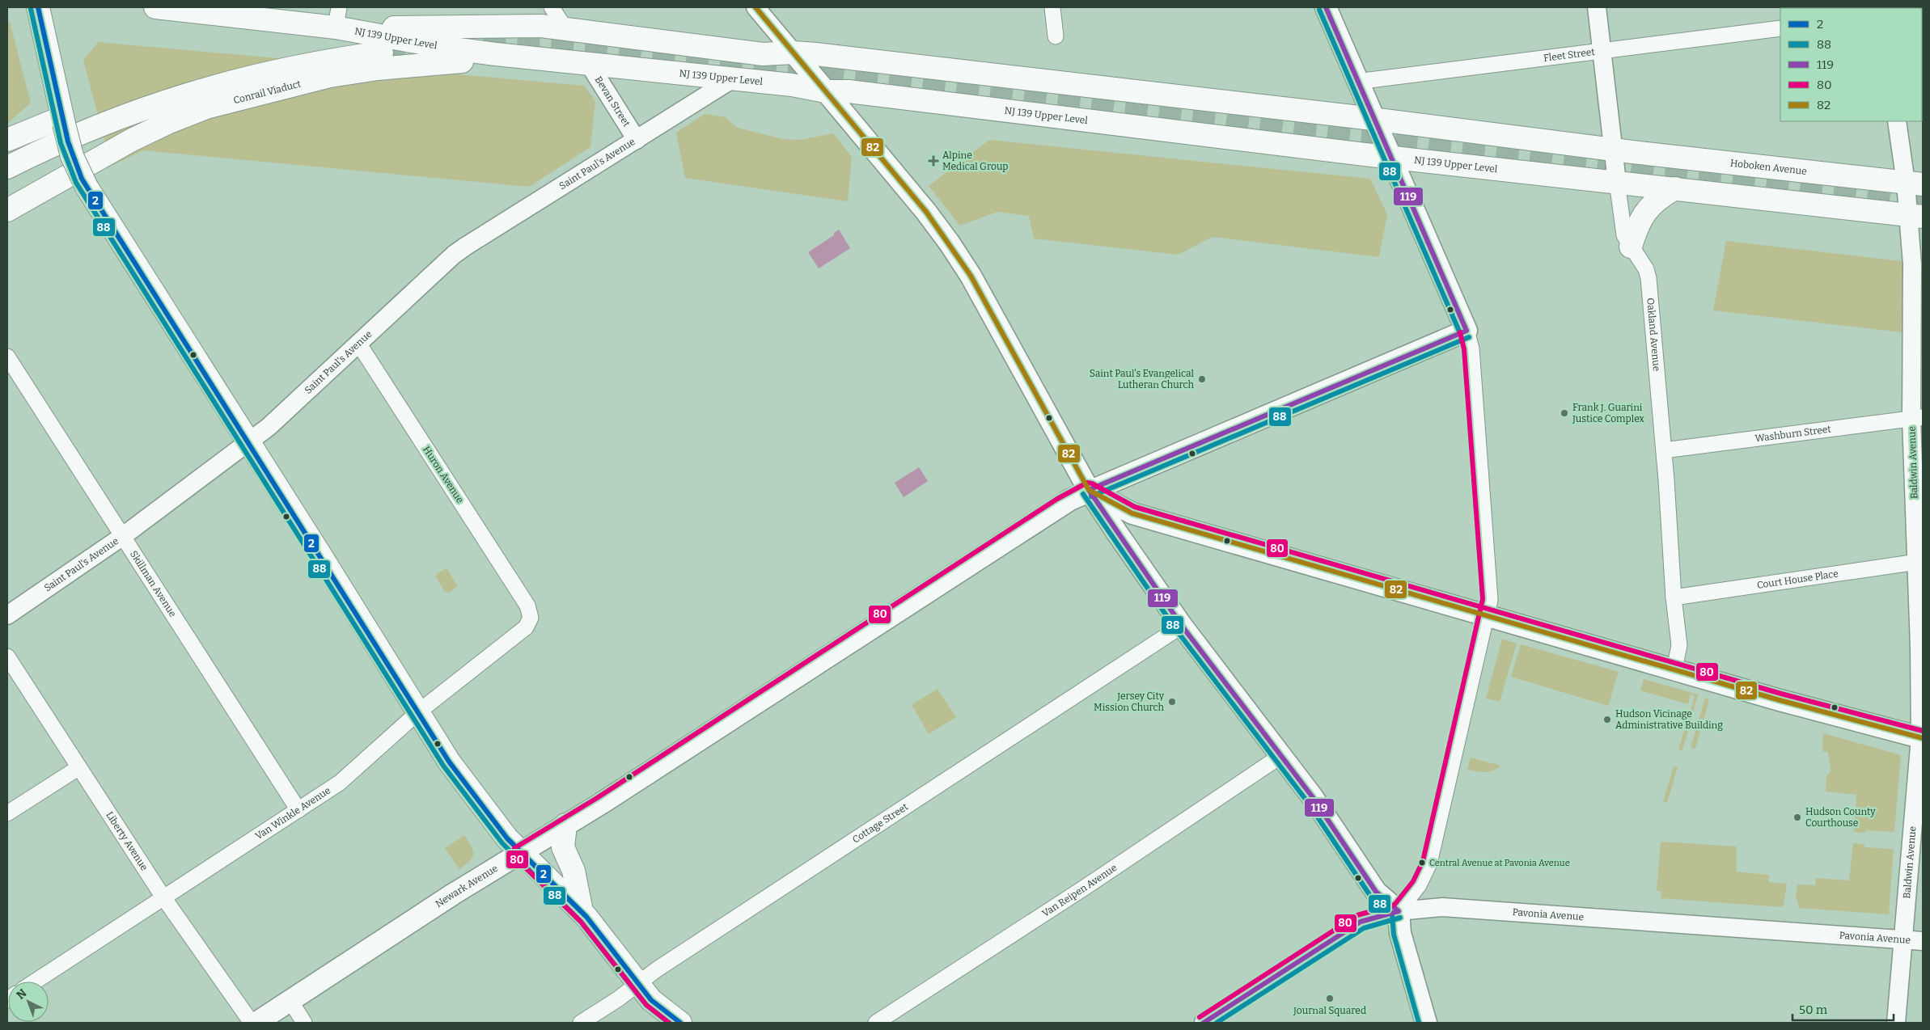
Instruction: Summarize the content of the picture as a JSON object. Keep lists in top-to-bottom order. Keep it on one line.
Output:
{"streets":{"main road":["NJ 139 Upper Level","Conrail Viaduct","Hoboken Avenue","Newark Avenue"],"street":["Fleet Street","Bevan Street","Saint Paul's Avenue","Oakland Avenue","Washburn Street","Baldwin Avenue","Huron Avenue","Court House Place","Skillman Avenue","Van Winkle Avenue","Cottage Street","Liberty Avenue","Van Reipen Avenue","Pavonia Avenue"]},"crossings":[["NJ 139 Upper Level","Bevan Street"],["NJ 139 Upper Level","Saint Paul's Avenue"],["NJ 139 Upper Level","Hoboken Avenue"],["NJ 139 Upper Level","Oakland Avenue"],["NJ 139 Upper Level","Baldwin Avenue"],["Fleet Street","Oakland Avenue"],["Bevan Street","Saint Paul's Avenue"],["Saint Paul's Avenue","Huron Avenue"],["Saint Paul's Avenue","Skillman Avenue"],["Hoboken Avenue","Oakland Avenue"],["Hoboken Avenue","Baldwin Avenue"],["Oakland Avenue","Washburn Street"],["Oakland Avenue","Court House Place"],["Washburn Street","Baldwin Avenue"],["Baldwin Avenue","Court House Place"],["Baldwin Avenue","Pavonia Avenue"],["Huron Avenue","Van Winkle Avenue"],["Skillman Avenue","Van Winkle Avenue"],["Van Winkle Avenue","Liberty Avenue"]],"places":{"health":["Alpine Medical Group"],"other":["Saint Paul's Evangelical Lutheran Church","Frank J. Guarini Justice Complex","Jersey City Mission Church","Hudson Vicinage Administrative Building","Hudson County Courthouse","Central Avenue at Pavonia Avenue","Journal Squared"]},"lines":["transit line 2","transit line 119","transit line 82","transit line 88","transit line 80"],"legend":["2","88","119","80","82"],"scale_bar":"50 m","north":"top left"}
